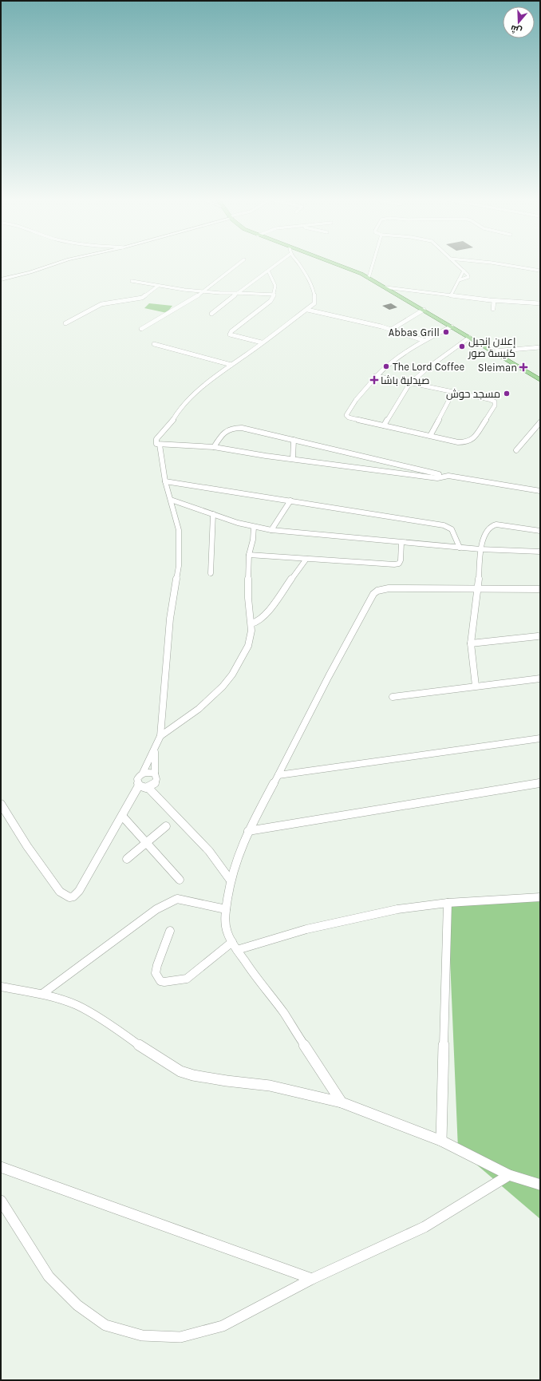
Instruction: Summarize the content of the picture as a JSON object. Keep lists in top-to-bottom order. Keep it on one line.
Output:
{"places":{"other":["Abbas Grill","إعلان إنجيل كنيسة صور","The Lord Coffee","مسجد حوش"],"health":["Sleiman","صيدلية باشا"]},"north":"bottom"}
